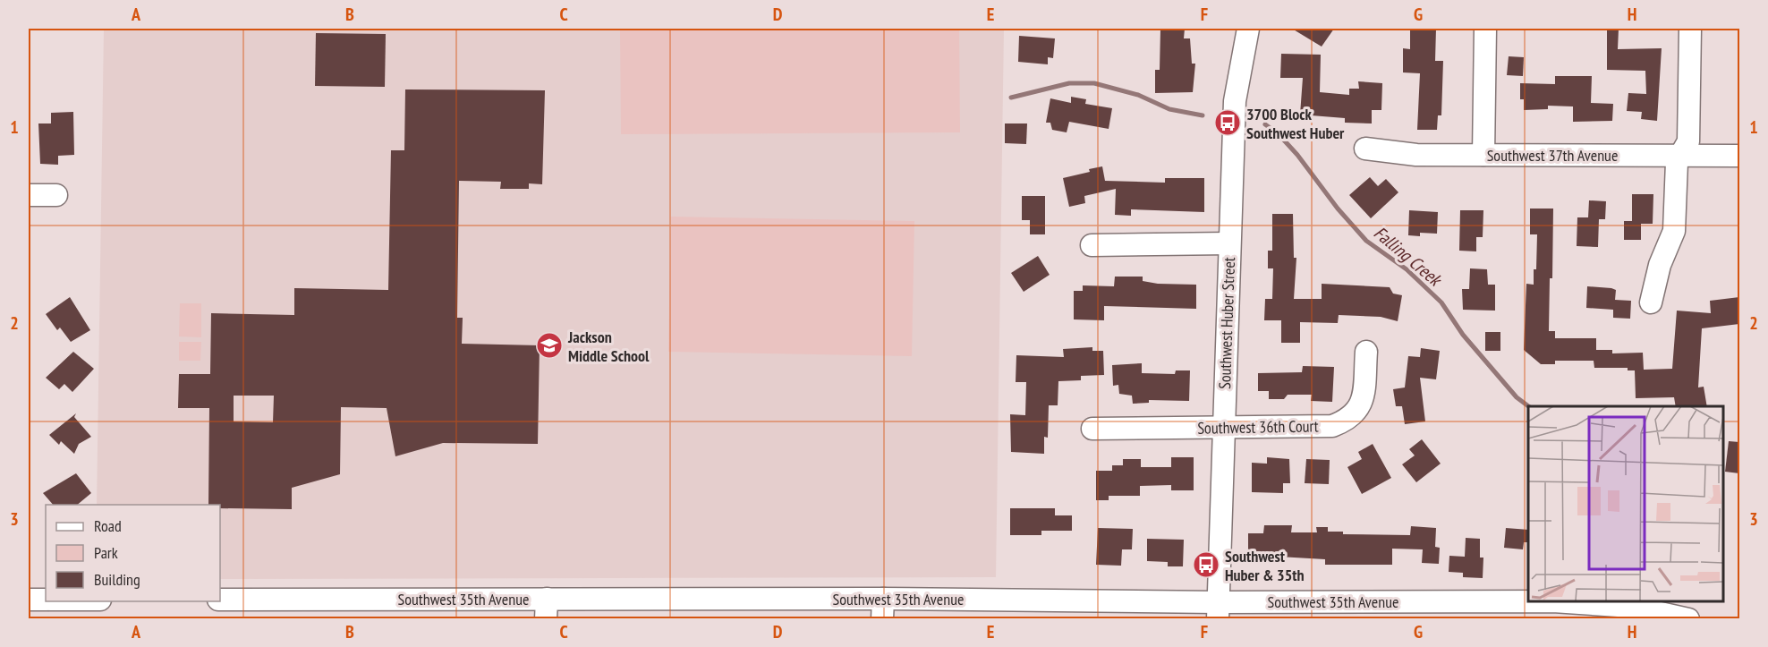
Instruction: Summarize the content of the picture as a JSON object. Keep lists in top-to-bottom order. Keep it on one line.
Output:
{"streets":{"street":["Southwest 37th Avenue","Southwest Huber Street","Southwest 36th Court","Southwest 35th Avenue"]},"crossings":[["Southwest Huber Street","Southwest 36th Court"],["Southwest Huber Street","Southwest 35th Avenue"]],"water":["Falling Creek"],"places":{"bus stop":["3700 Block Southwest Huber","Southwest Huber & 35th"],"school or university":["Jackson Middle School"]},"legend":["Road","Park","Building"],"grid":{"columns":["A","B","C","D","E","F","G","H"],"rows":["1","2","3"]}}
